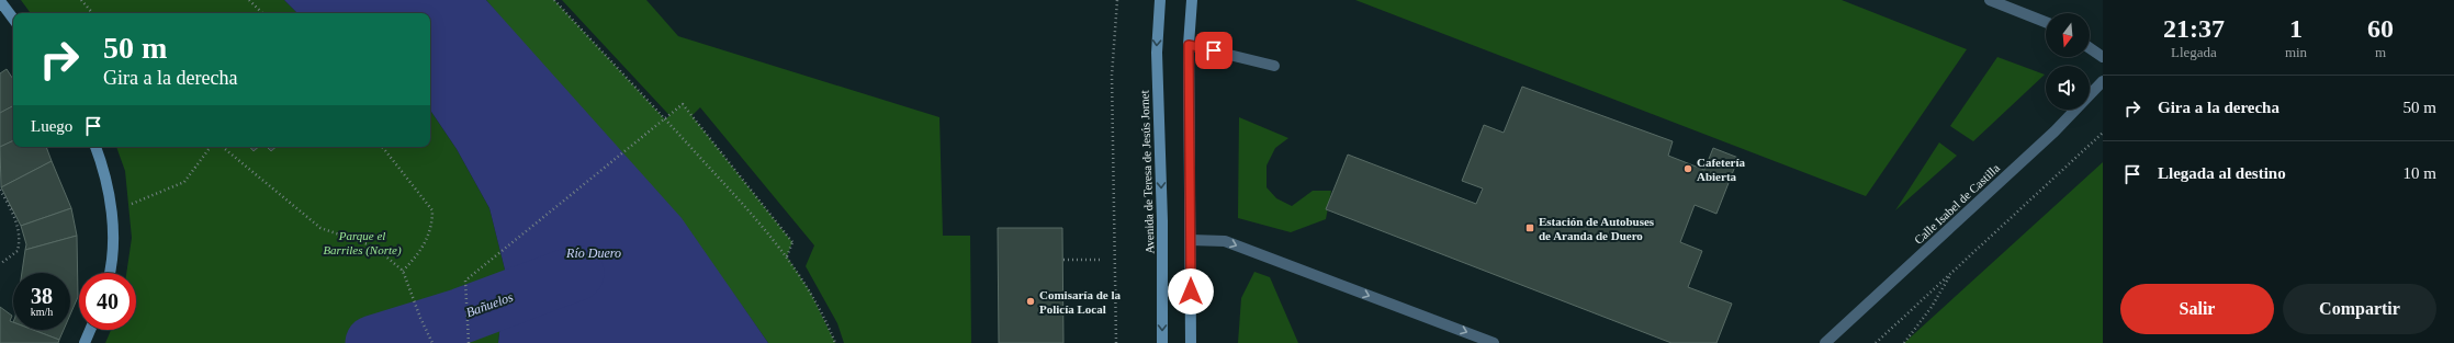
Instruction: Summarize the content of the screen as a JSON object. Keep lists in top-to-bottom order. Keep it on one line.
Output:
{"streets":{"street":["Avenida de Teresa de Jesús Jornet","Calle Isabel de Castilla"]},"water":["Río Duero","Bañuelos"],"parks":["Parque el Barriles (Norte)"],"places":{"other":["Cafetería Abierta","Comisaría de la Policía Local"],"transit":["Estación de Autobuses de Aranda de Duero"]},"north":"bottom","page":{"eta":["21:37","Llegada","1","min","60","m"],"turn":["50 m","Gira a la derecha"],"list":[{"name":"Gira a la derecha","value":"50 m"},{"name":"Llegada al destino","value":"10 m"}],"then":"Luego","speed":"38 km/h","limit":"40","buttons":["Salir","Compartir"]}}
